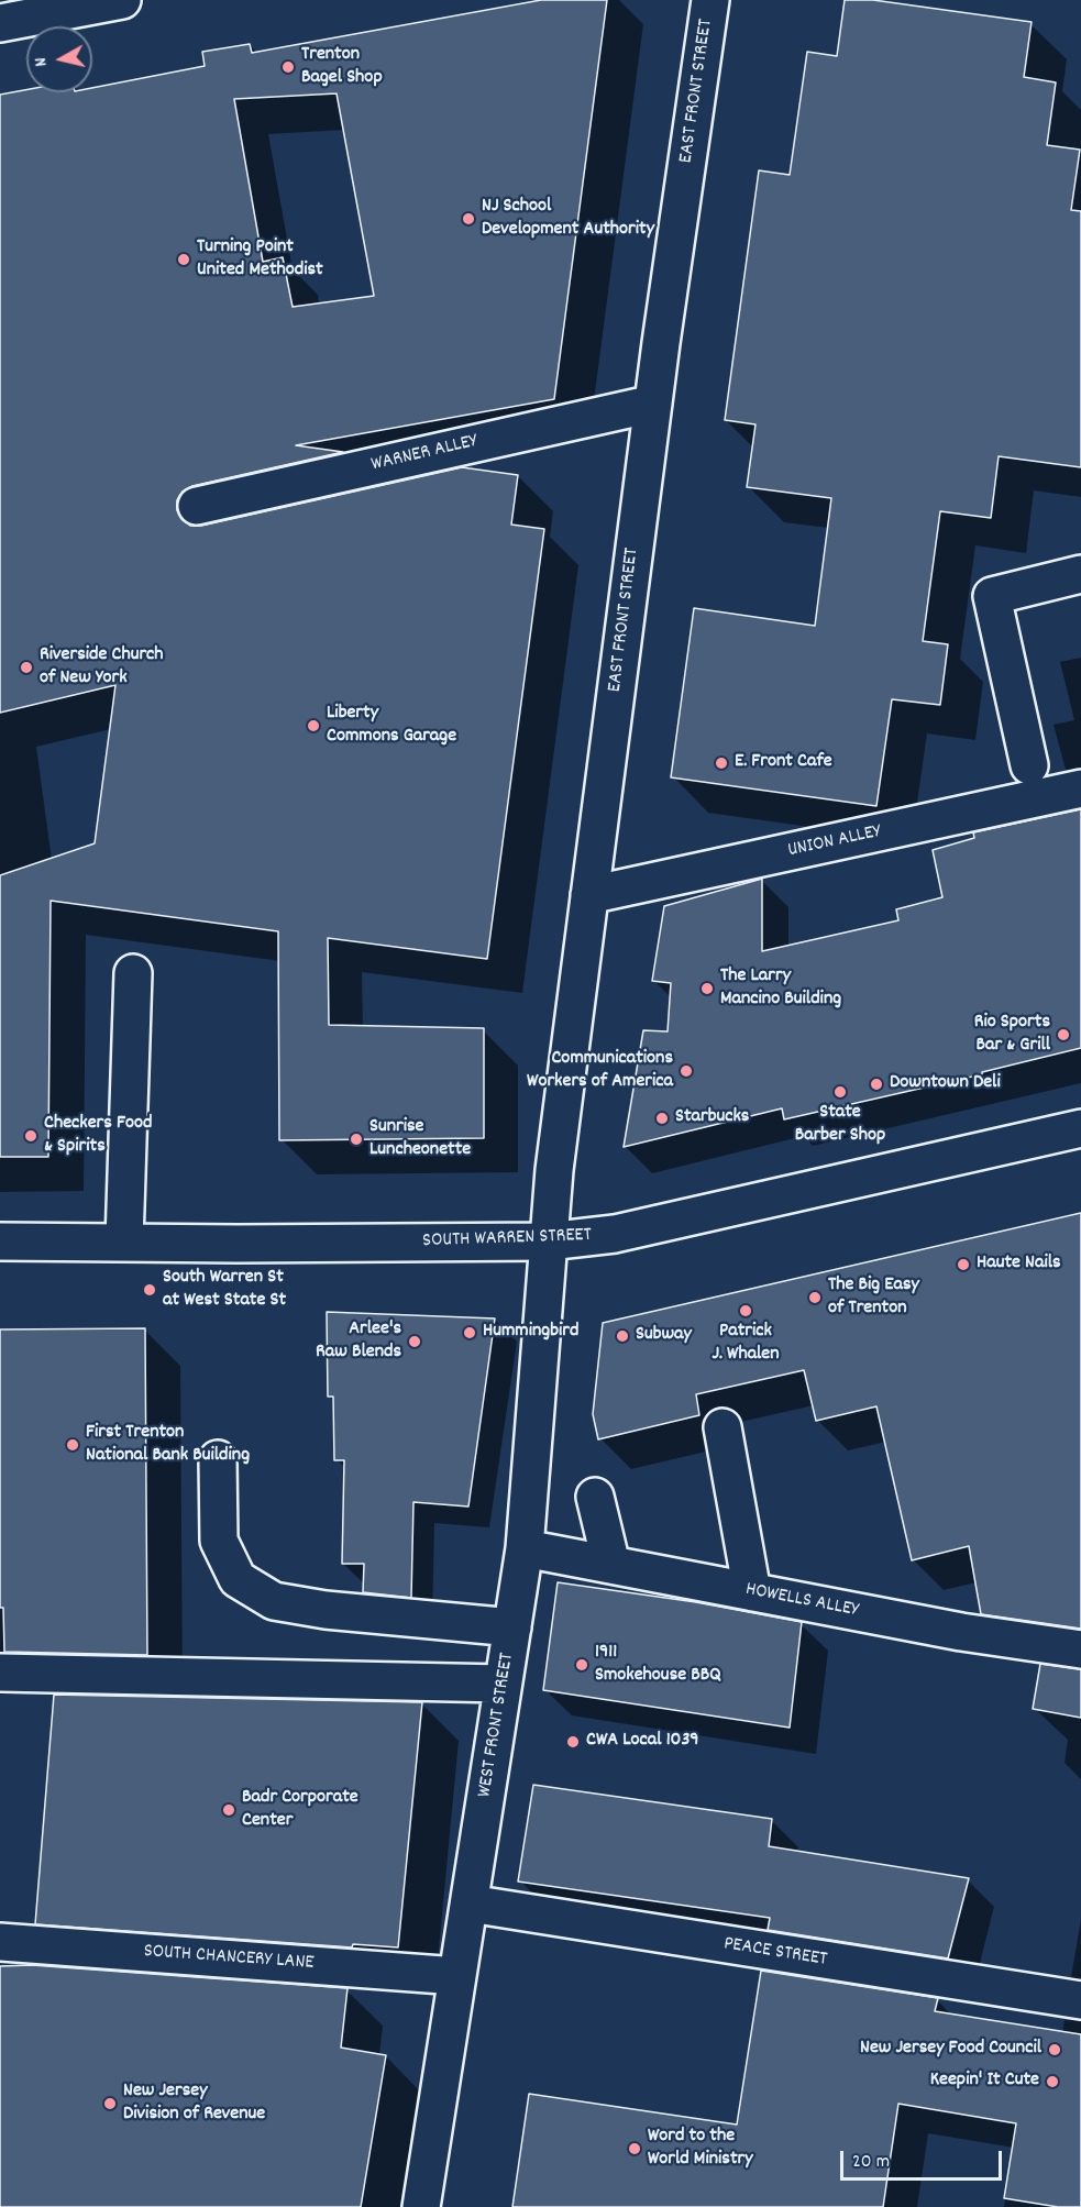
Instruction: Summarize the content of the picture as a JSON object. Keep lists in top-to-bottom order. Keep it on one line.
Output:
{"streets":{"street":["EAST FRONT STREET","WARNER ALLEY","UNION ALLEY","SOUTH WARREN STREET","HOWELLS ALLEY","WEST FRONT STREET","PEACE STREET","SOUTH CHANCERY LANE"]},"crossings":[["EAST FRONT STREET","WARNER ALLEY"],["EAST FRONT STREET","UNION ALLEY"],["EAST FRONT STREET","SOUTH WARREN STREET"],["EAST FRONT STREET","WEST FRONT STREET"],["SOUTH WARREN STREET","WEST FRONT STREET"],["HOWELLS ALLEY","WEST FRONT STREET"],["WEST FRONT STREET","PEACE STREET"],["WEST FRONT STREET","SOUTH CHANCERY LANE"]],"places":["Trenton Bagel Shop","NJ School Development Authority","Turning Point United Methodist","Riverside Church of New York","Liberty Commons Garage","E. Front Cafe","The Larry Mancino Building","Rio Sports Bar & Grill","Communications Workers of America","Downtown Deli","State Barber Shop","Starbucks","Checkers Food & Spirits","Sunrise Luncheonette","Haute Nails","South Warren St at West State St","The Big Easy of Trenton","Patrick J. Whalen","Hummingbird","Subway","Arlee's Raw Blends","First Trenton National Bank Building","1911 Smokehouse BBQ","CWA Local 1039","Badr Corporate Center","New Jersey Food Council","Keepin' It Cute","New Jersey Division of Revenue","Word to the World Ministry"],"scale_bar":"20 m","north":"left"}
